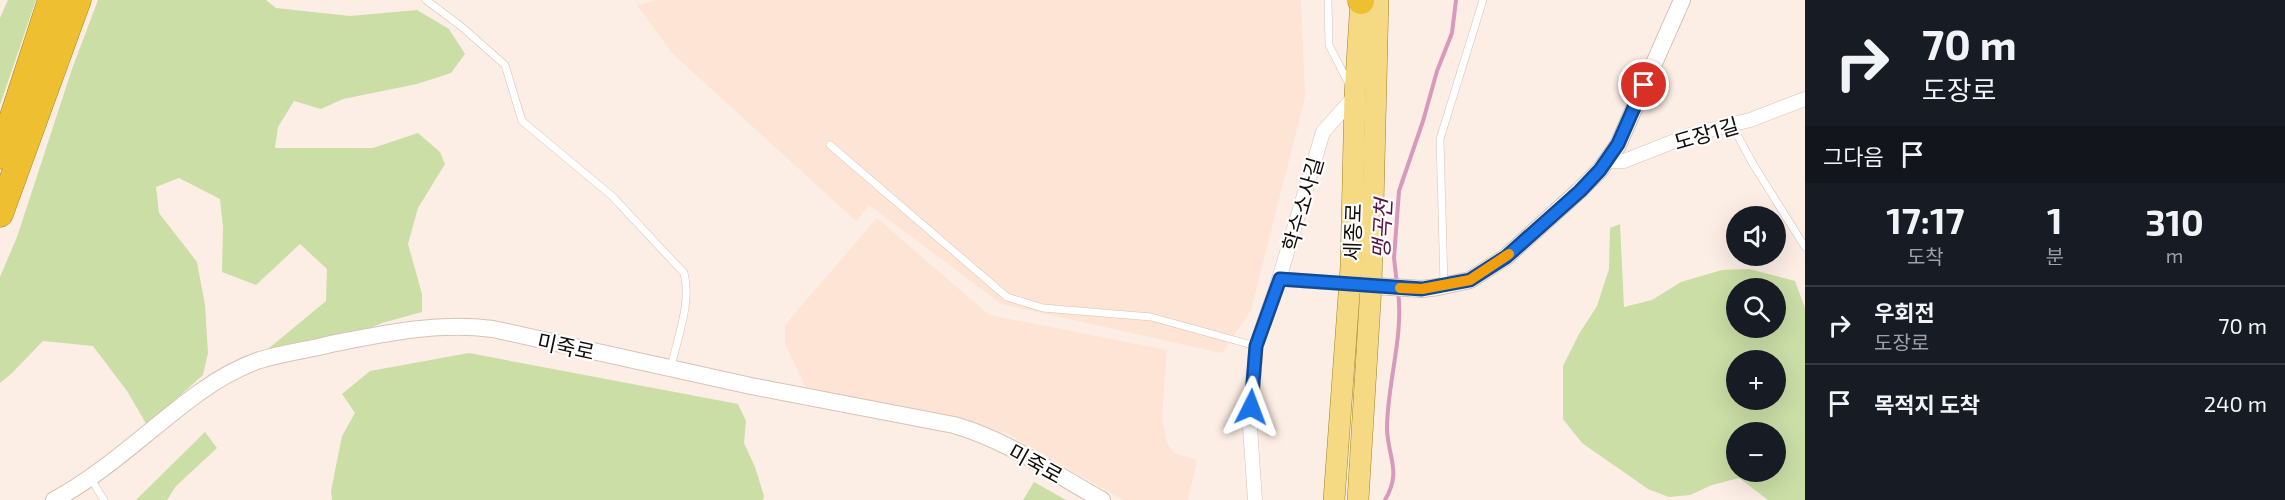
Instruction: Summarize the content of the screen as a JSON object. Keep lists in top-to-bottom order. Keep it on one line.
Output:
{"streets":{"main road":["세종로"],"street":["도장1길","학수소사길","미죽로"]},"crossings":[["학수소사길","세종로"]],"water":["맹곡천"],"page":{"turn":["70 m","도장로"],"then":"그다음","eta":["17:17","도착","1","분","310","m"],"map_buttons":["+","−"],"list":[{"name":"우회전","note":"도장로","value":"70 m"},{"name":"목적지 도착","value":"240 m"}]}}
